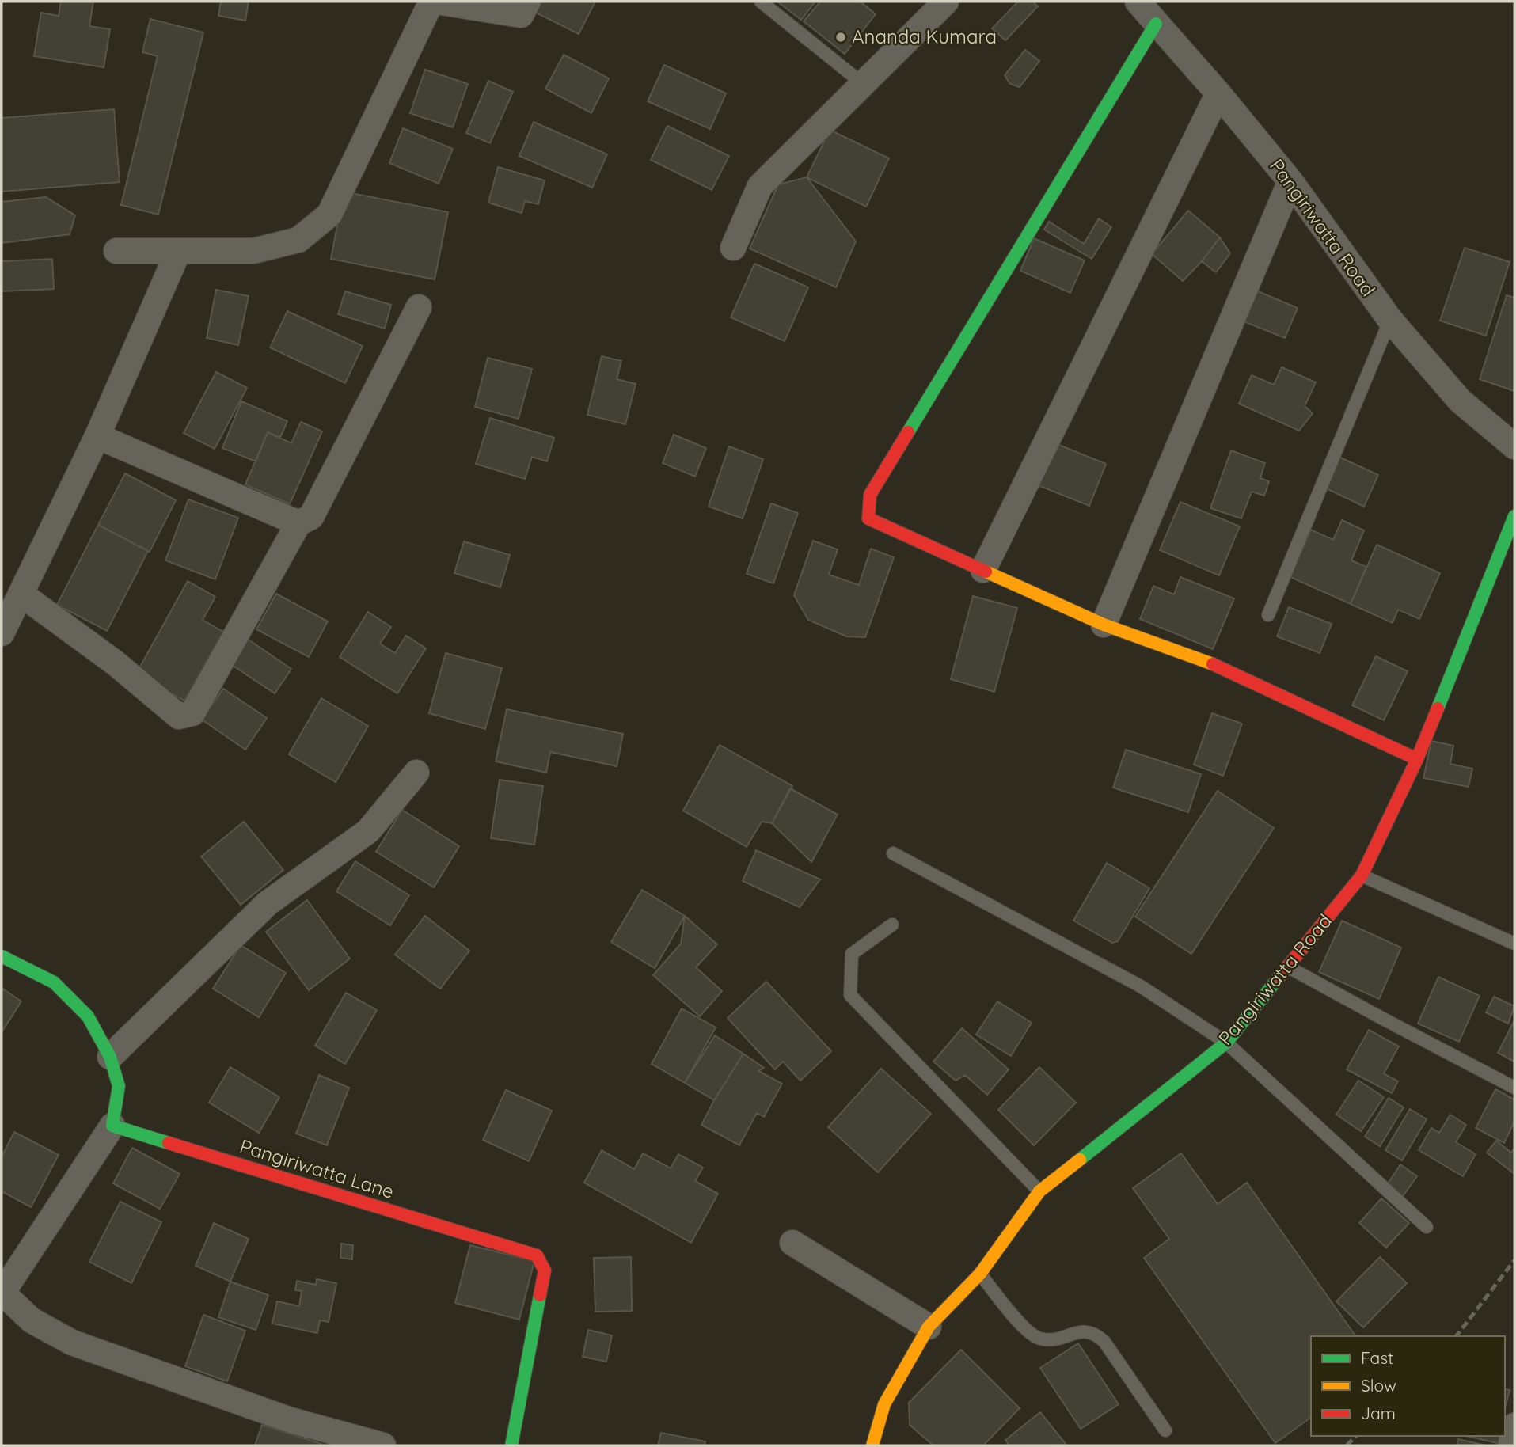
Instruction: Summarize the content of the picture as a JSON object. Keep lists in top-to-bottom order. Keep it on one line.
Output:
{"streets":{"street":["Pangiriwatta Road","Pangiriwatta Lane"]},"places":["Ananda Kumara"],"legend":["Fast","Slow","Jam"]}
